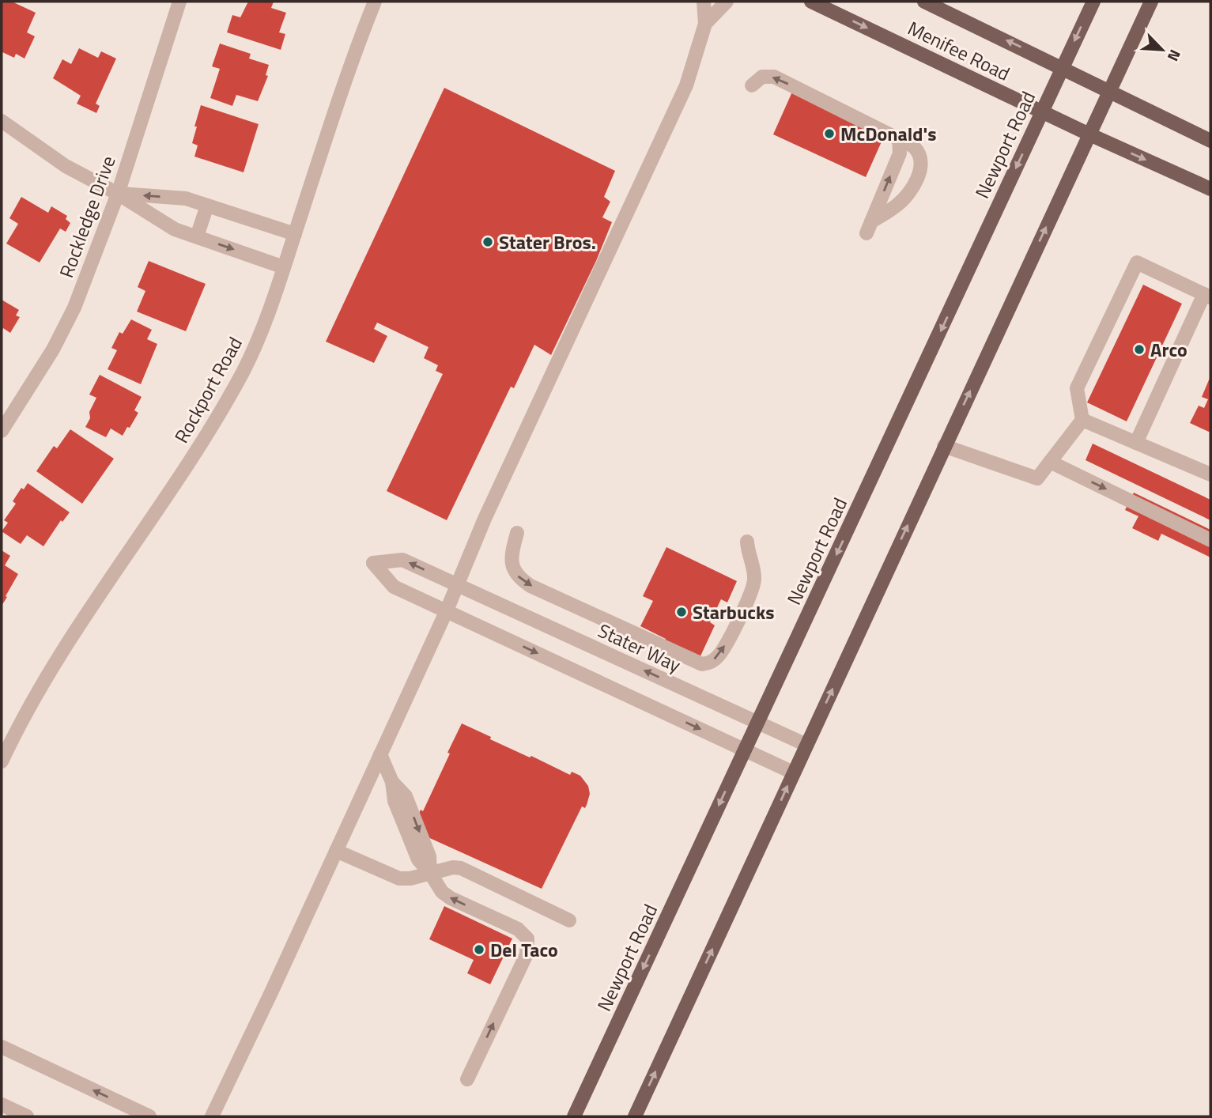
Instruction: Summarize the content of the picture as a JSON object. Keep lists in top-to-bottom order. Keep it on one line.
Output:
{"streets":{"main road":["Menifee Road","Newport Road"],"street":["Rockledge Drive","Rockport Road","Stater Way"]},"crossings":[["Menifee Road","Newport Road"],["Newport Road","Stater Way"]],"places":["McDonald's","Stater Bros.","Arco","Starbucks","Del Taco"],"north":"bottom right"}
